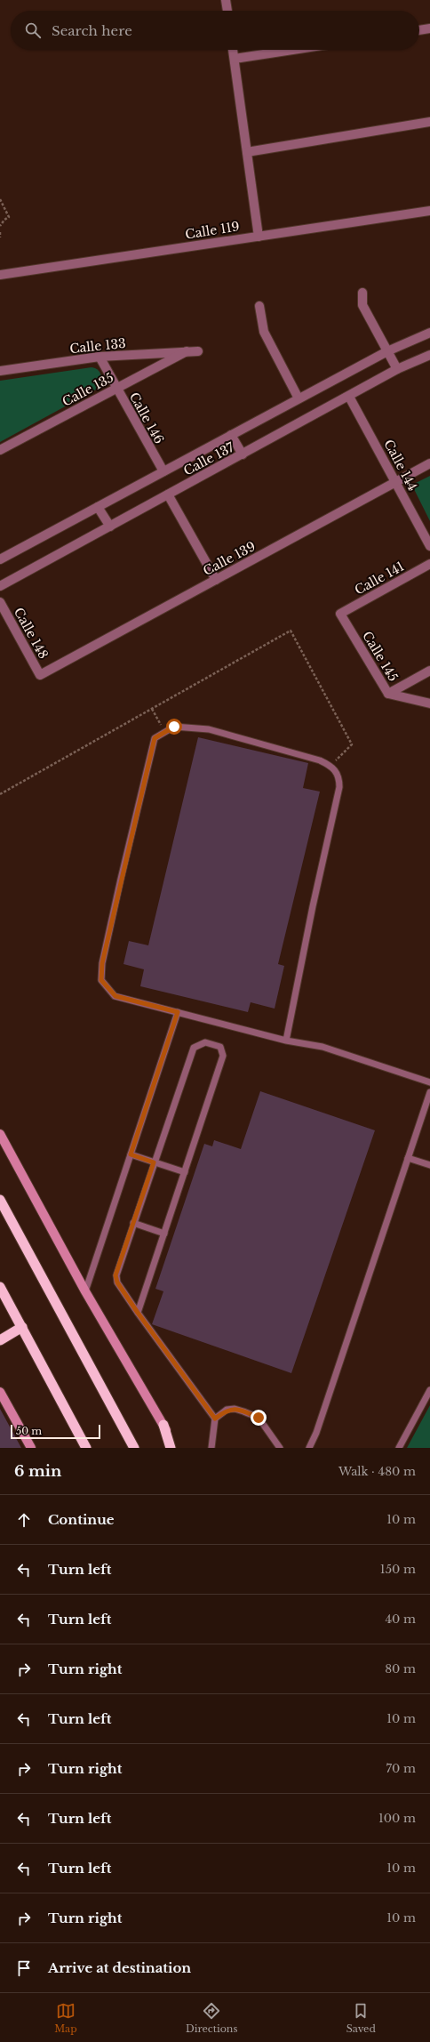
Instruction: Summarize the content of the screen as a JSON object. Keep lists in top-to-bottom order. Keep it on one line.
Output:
{"streets":{"street":["Calle 119","Calle 133","Calle 135","Calle 146","Calle 137","Calle 144","Calle 139","Calle 141","Calle 148","Calle 145"]},"crossings":[["Calle 133","Calle 135"],["Calle 133","Calle 146"],["Calle 135","Calle 146"],["Calle 146","Calle 137"],["Calle 137","Calle 144"],["Calle 144","Calle 139"],["Calle 139","Calle 148"],["Calle 141","Calle 145"]],"scale_bar":"50 m","page":{"search":"Search here","scale":"50 m","heading":["6 min","Walk · 480 m"],"list":[["Continue","10 m"],["Turn left","150 m"],["Turn left","40 m"],["Turn right","80 m"],["Turn left","10 m"],["Turn right","70 m"],["Turn left","100 m"],["Turn left","10 m"],["Turn right","10 m"],"Arrive at destination"],"nav":["Map","Directions","Saved"]}}
